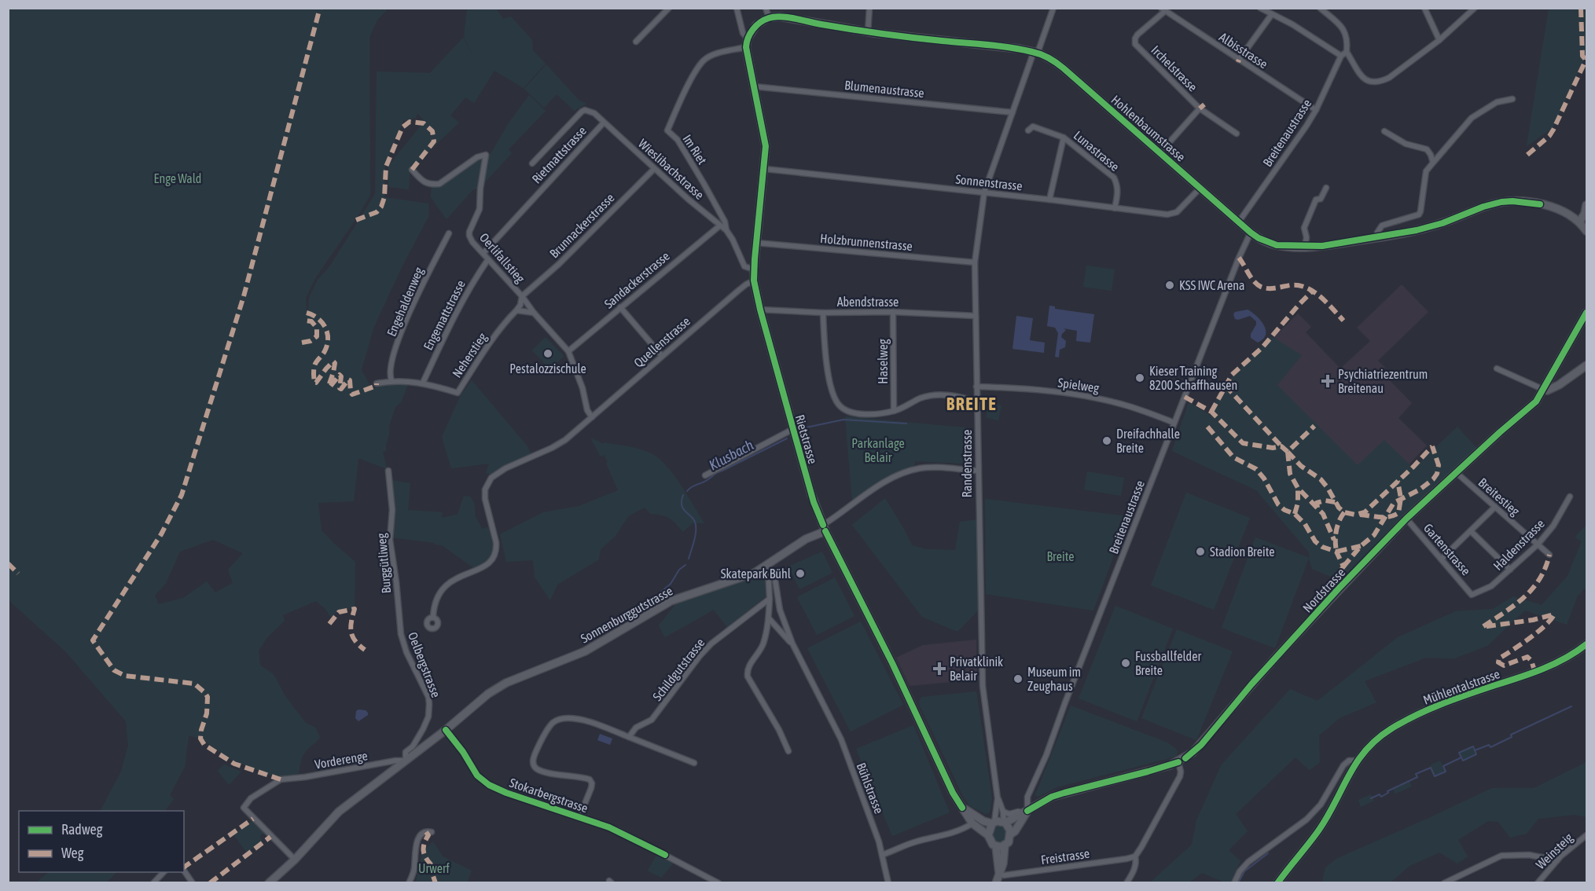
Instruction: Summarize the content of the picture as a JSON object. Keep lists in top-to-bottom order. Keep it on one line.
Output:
{"streets":{"street":["Albisstrasse","Irchelstrasse","Blumenaustrasse","Hohlenbaumstrasse","Breitenaustrasse","Im Riet","Lunastrasse","Rietmattstrasse","Wieslibachstrasse","Sonnenstrasse","Brunnackerstrasse","Holzbrunnenstrasse","Oerlifallstieg","Sandackerstrasse","Engehaldenweg","Abendstrasse","Engemattstrasse","Quellenstrasse","Neherstieg","Haselweg","Spielweg","Rietstrasse","Randenstrasse","Breitestieg","Haldenstrasse","Gartenstrasse","Burggütliweg","Nordstrasse","Sonnenburggutstrasse","Oelbergstrasse","Schildgutstrasse","Mühlentalstrasse","Vorderenge","Bühlstrasse","Stokarbergstrasse","Weinsteig","Freistrasse"]},"crossings":[["Albisstrasse","Irchelstrasse"],["Albisstrasse","Breitenaustrasse"],["Blumenaustrasse","Rietstrasse"],["Blumenaustrasse","Randenstrasse"],["Hohlenbaumstrasse","Breitenaustrasse"],["Hohlenbaumstrasse","Sonnenstrasse"],["Hohlenbaumstrasse","Randenstrasse"],["Breitenaustrasse","Spielweg"],["Breitenaustrasse","Nordstrasse"],["Im Riet","Wieslibachstrasse"],["Im Riet","Rietstrasse"],["Lunastrasse","Sonnenstrasse"],["Rietmattstrasse","Wieslibachstrasse"],["Rietmattstrasse","Oerlifallstieg"],["Wieslibachstrasse","Brunnackerstrasse"],["Wieslibachstrasse","Sandackerstrasse"],["Sonnenstrasse","Rietstrasse"],["Sonnenstrasse","Randenstrasse"],["Brunnackerstrasse","Oerlifallstieg"],["Brunnackerstrasse","Neherstieg"],["Holzbrunnenstrasse","Rietstrasse"],["Holzbrunnenstrasse","Randenstrasse"],["Oerlifallstieg","Sandackerstrasse"],["Oerlifallstieg","Engemattstrasse"],["Oerlifallstieg","Quellenstrasse"],["Oerlifallstieg","Neherstieg"],["Engehaldenweg","Neherstieg"],["Abendstrasse","Haselweg"],["Abendstrasse","Rietstrasse"],["Abendstrasse","Randenstrasse"],["Engemattstrasse","Neherstieg"],["Quellenstrasse","Rietstrasse"],["Spielweg","Randenstrasse"],["Rietstrasse","Randenstrasse"],["Rietstrasse","Nordstrasse"],["Rietstrasse","Sonnenburggutstrasse"],["Randenstrasse","Nordstrasse"],["Randenstrasse","Sonnenburggutstrasse"],["Breitestieg","Haldenstrasse"],["Breitestieg","Nordstrasse"],["Haldenstrasse","Gartenstrasse"],["Gartenstrasse","Nordstrasse"],["Burggütliweg","Oelbergstrasse"],["Sonnenburggutstrasse","Bühlstrasse"],["Sonnenburggutstrasse","Stokarbergstrasse"],["Oelbergstrasse","Vorderenge"]],"districts":["BREITE"],"water":["Klusbach"],"parks":["Enge Wald","Parkanlage Belair","Breite","Urwerf"],"places":{"other":["KSS IWC Arena","Pestalozzischule","Kieser Training 8200 Schaffhausen","Dreifachhalle Breite","Stadion Breite","Skatepark Bühl","Fussballfelder Breite","Museum im Zeughaus"],"health":["Psychiatriezentrum Breitenau","Privatklinik Belair"]},"legend":["Radweg","Weg"]}
